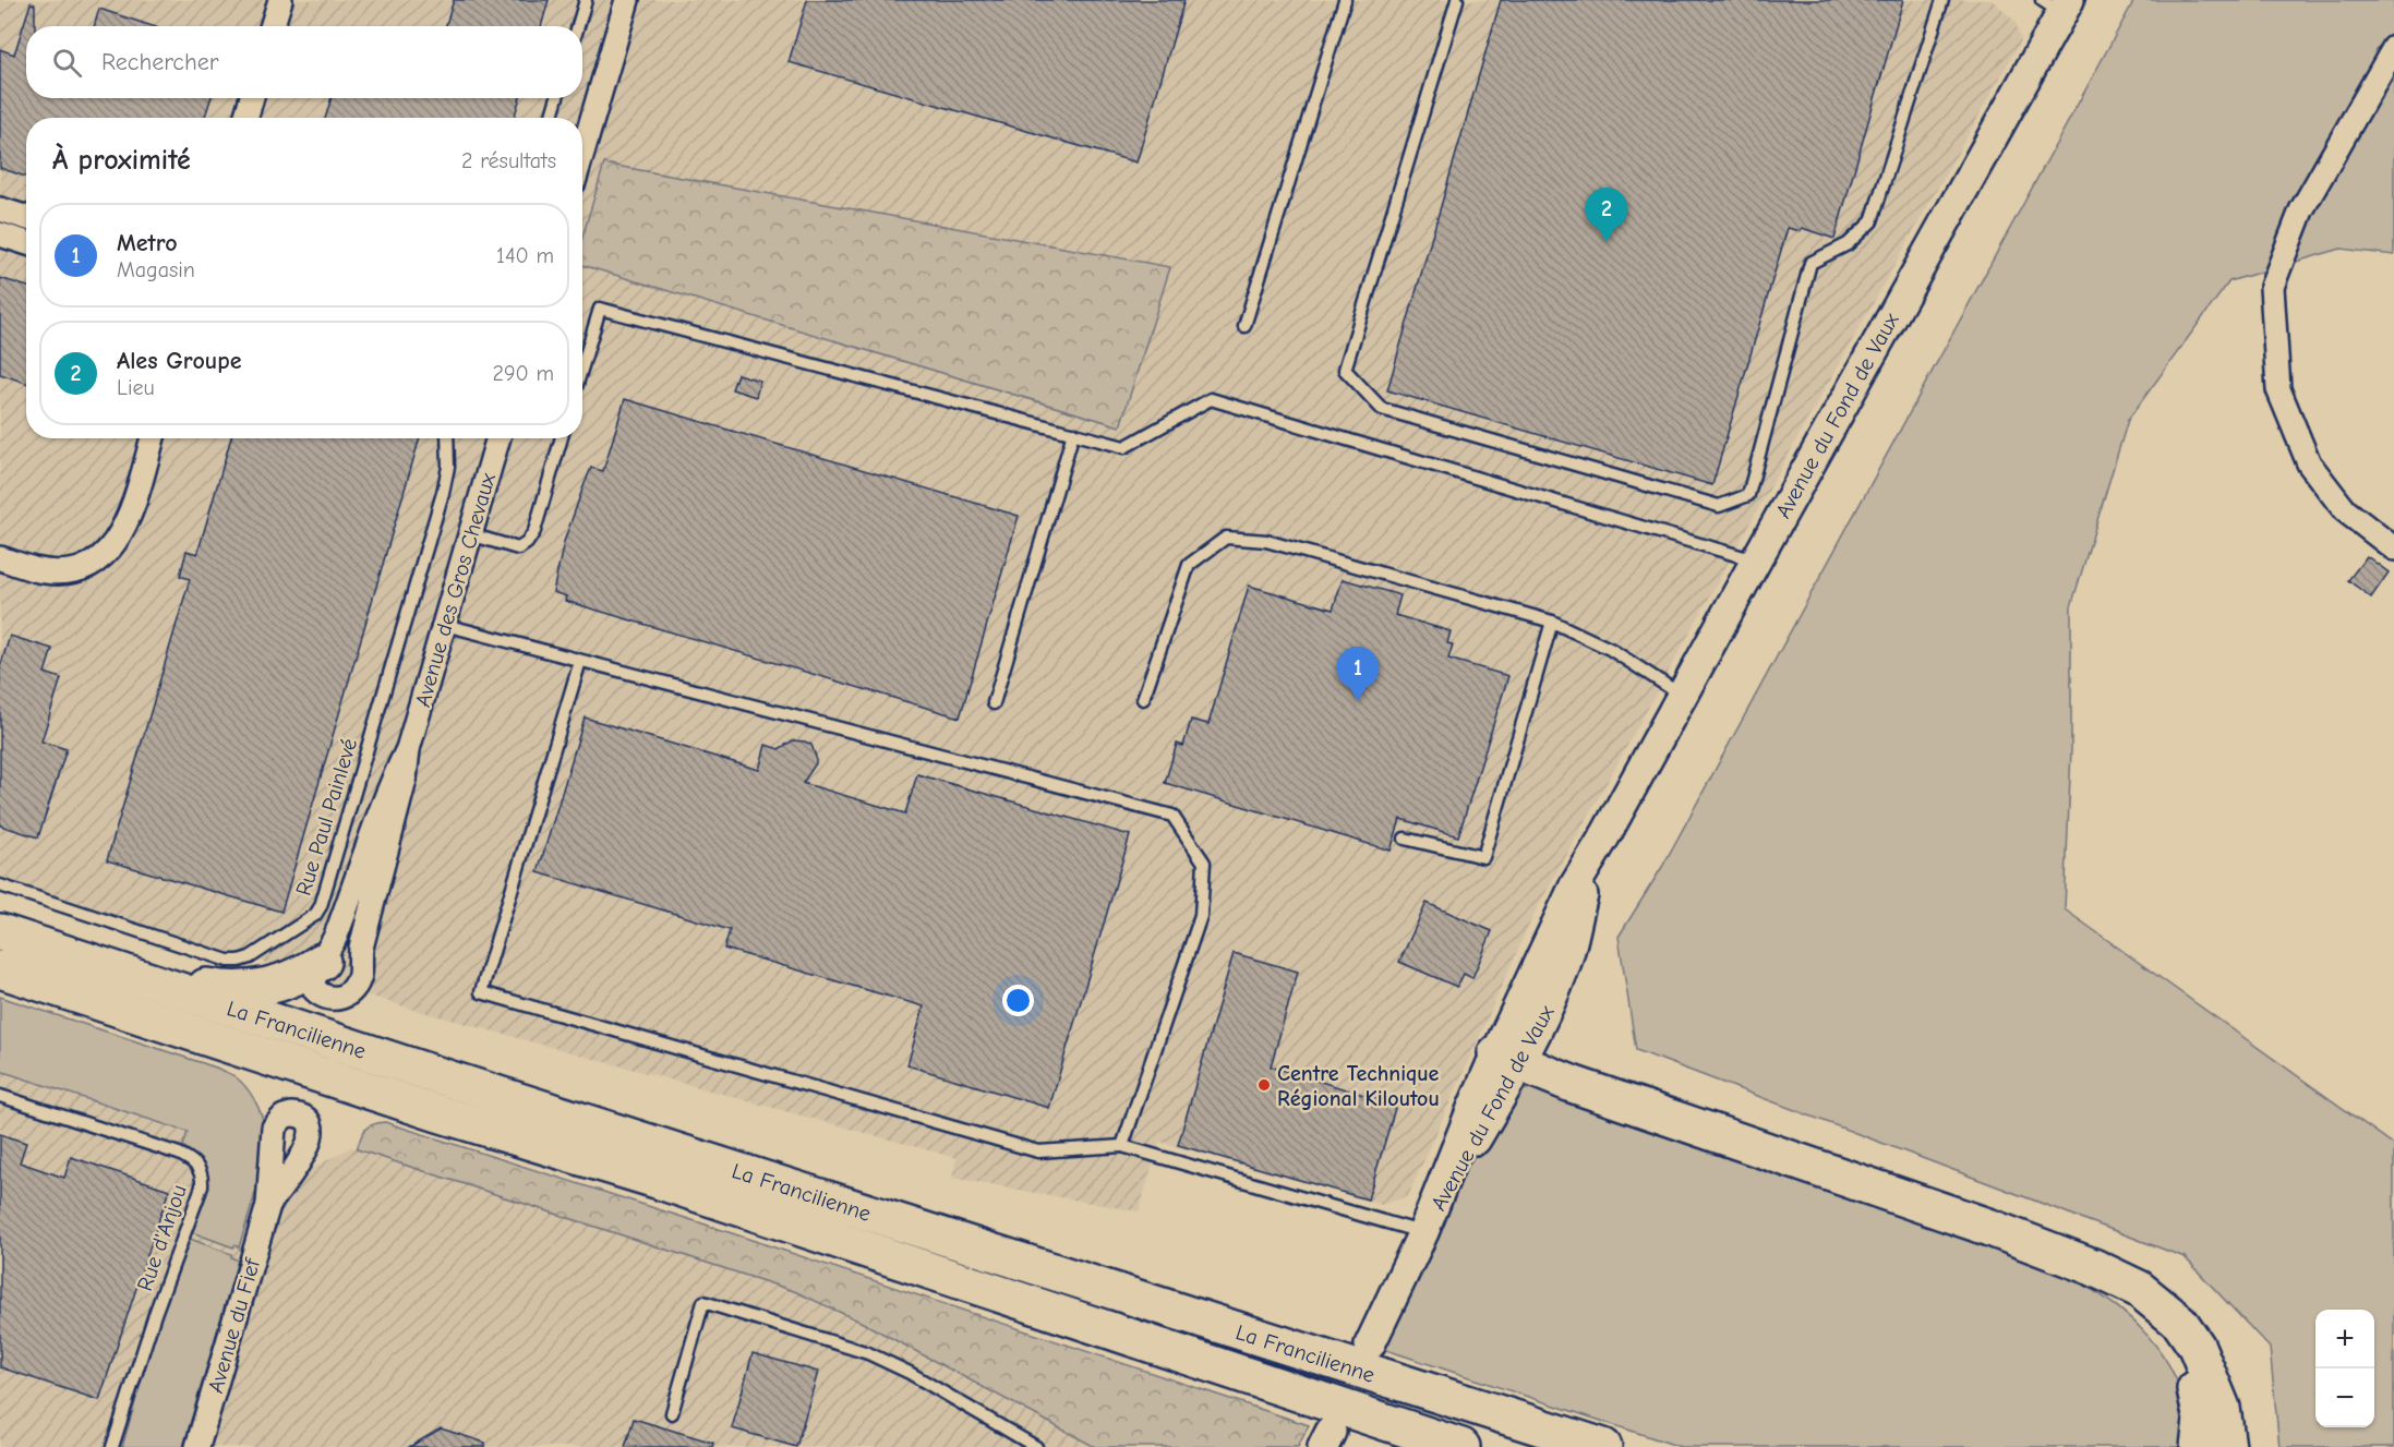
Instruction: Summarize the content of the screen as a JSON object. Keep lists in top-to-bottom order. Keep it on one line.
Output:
{"streets":{"highway":["La Francilienne"],"street":["Avenue du Fond de Vaux","Avenue des Gros Chevaux","Avenue du Fief"],"lane":["Rue Paul Painlevé","Rue d'Anjou"]},"places":["Centre Technique Régional Kiloutou"],"page":{"search":"Rechercher","heading":["À proximité","2 résultats"],"pins":["2","1"],"list":[{"mark":"1","name":"Metro","note":"Magasin","value":"140 m"},{"mark":"2","name":"Ales Groupe","note":"Lieu","value":"290 m"}],"map_buttons":["+","−"]}}
